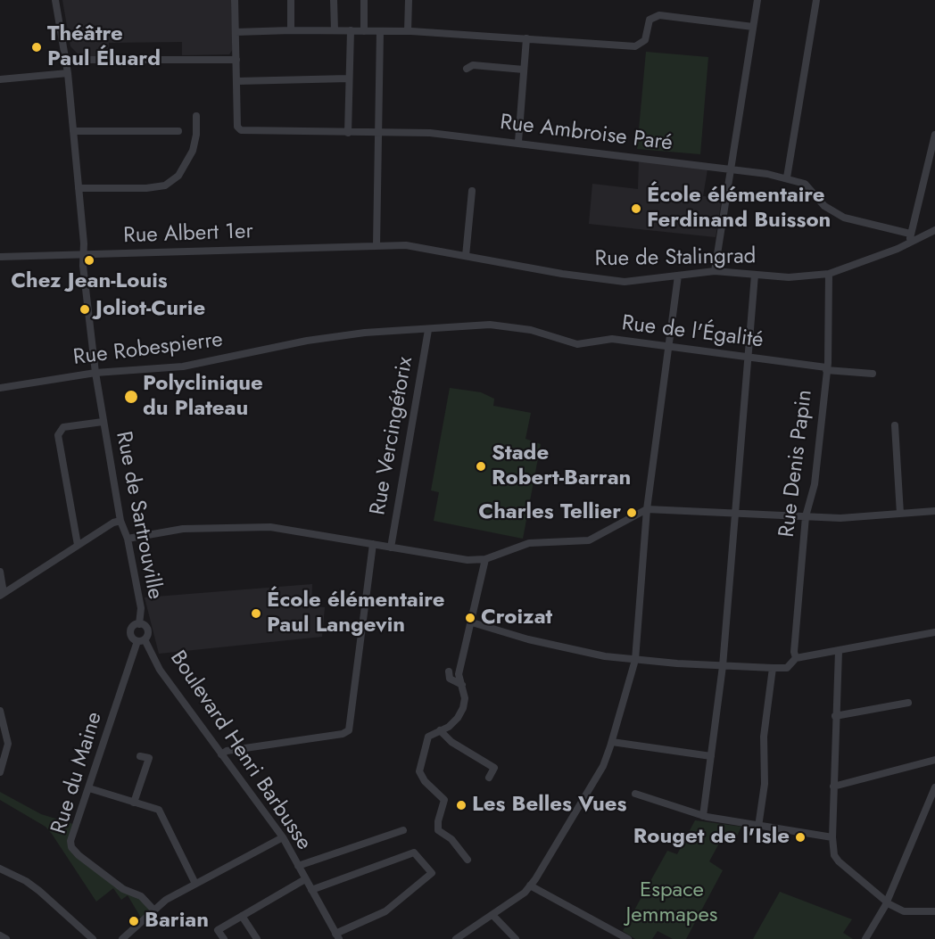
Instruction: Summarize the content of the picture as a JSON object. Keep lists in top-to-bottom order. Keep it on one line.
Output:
{"streets":{"street":["Rue Ambroise Paré","Rue Albert 1er","Rue de Stalingrad","Rue de l'Égalité","Rue Robespierre","Rue Vercingétorix","Rue Denis Papin","Rue de Sartrouville","Boulevard Henri Barbusse","Rue du Maine"]},"crossings":[["Rue Ambroise Paré","Rue de Stalingrad"],["Rue Albert 1er","Rue de Stalingrad"],["Rue Albert 1er","Rue de Sartrouville"],["Rue de Stalingrad","Rue Denis Papin"],["Rue de l'Égalité","Rue Robespierre"],["Rue de l'Égalité","Rue Vercingétorix"],["Rue de l'Égalité","Rue Denis Papin"],["Rue Robespierre","Rue de Sartrouville"],["Rue de Sartrouville","Boulevard Henri Barbusse"],["Rue de Sartrouville","Rue du Maine"],["Boulevard Henri Barbusse","Rue du Maine"]],"parks":["Espace Jemmapes"],"places":["Théâtre Paul Éluard","École élémentaire Ferdinand Buisson","Chez Jean-Louis","Joliot-Curie","Polyclinique du Plateau","Stade Robert-Barran","Charles Tellier","École élémentaire Paul Langevin","Croizat","Les Belles Vues","Rouget de l'Isle","Barian"]}
